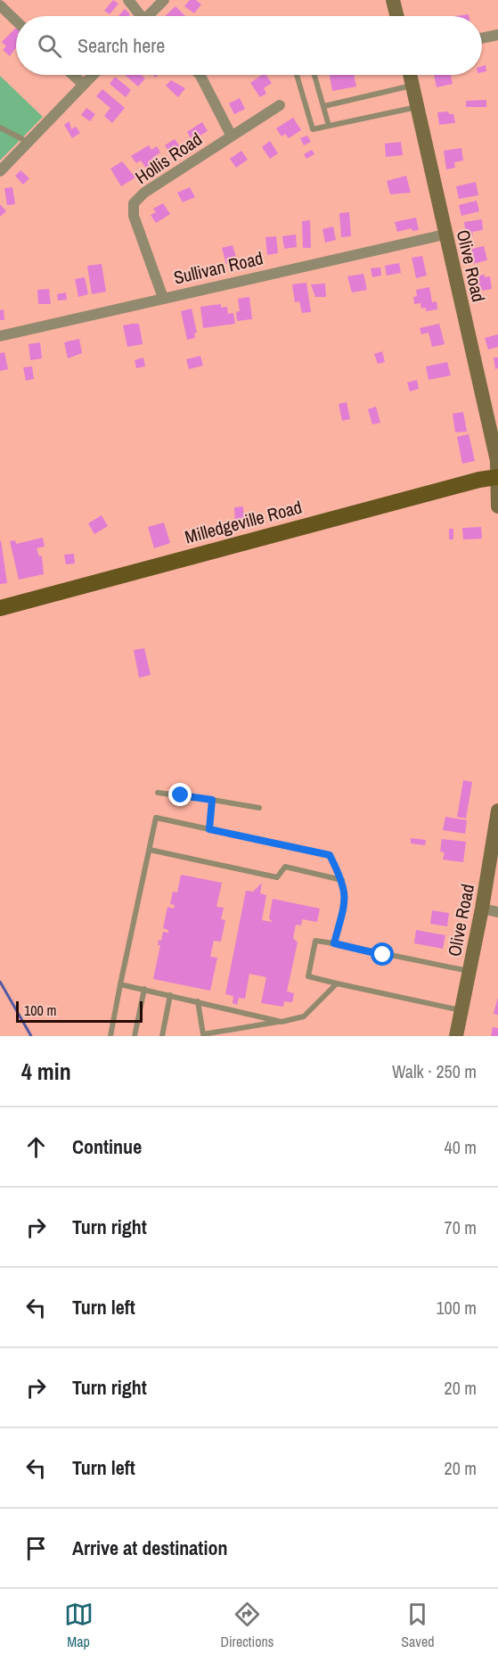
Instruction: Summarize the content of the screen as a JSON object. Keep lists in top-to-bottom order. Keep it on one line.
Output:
{"streets":{"main road":["Milledgeville Road"],"street":["Hollis Road","Olive Road","Sullivan Road"]},"crossings":[["Hollis Road","Sullivan Road"],["Olive Road","Sullivan Road"],["Olive Road","Milledgeville Road"]],"scale_bar":"100 m","page":{"search":"Search here","scale":"100 m","heading":["4 min","Walk · 250 m"],"list":[["Continue","40 m"],["Turn right","70 m"],["Turn left","100 m"],["Turn right","20 m"],["Turn left","20 m"],"Arrive at destination"],"nav":["Map","Directions","Saved"]}}
